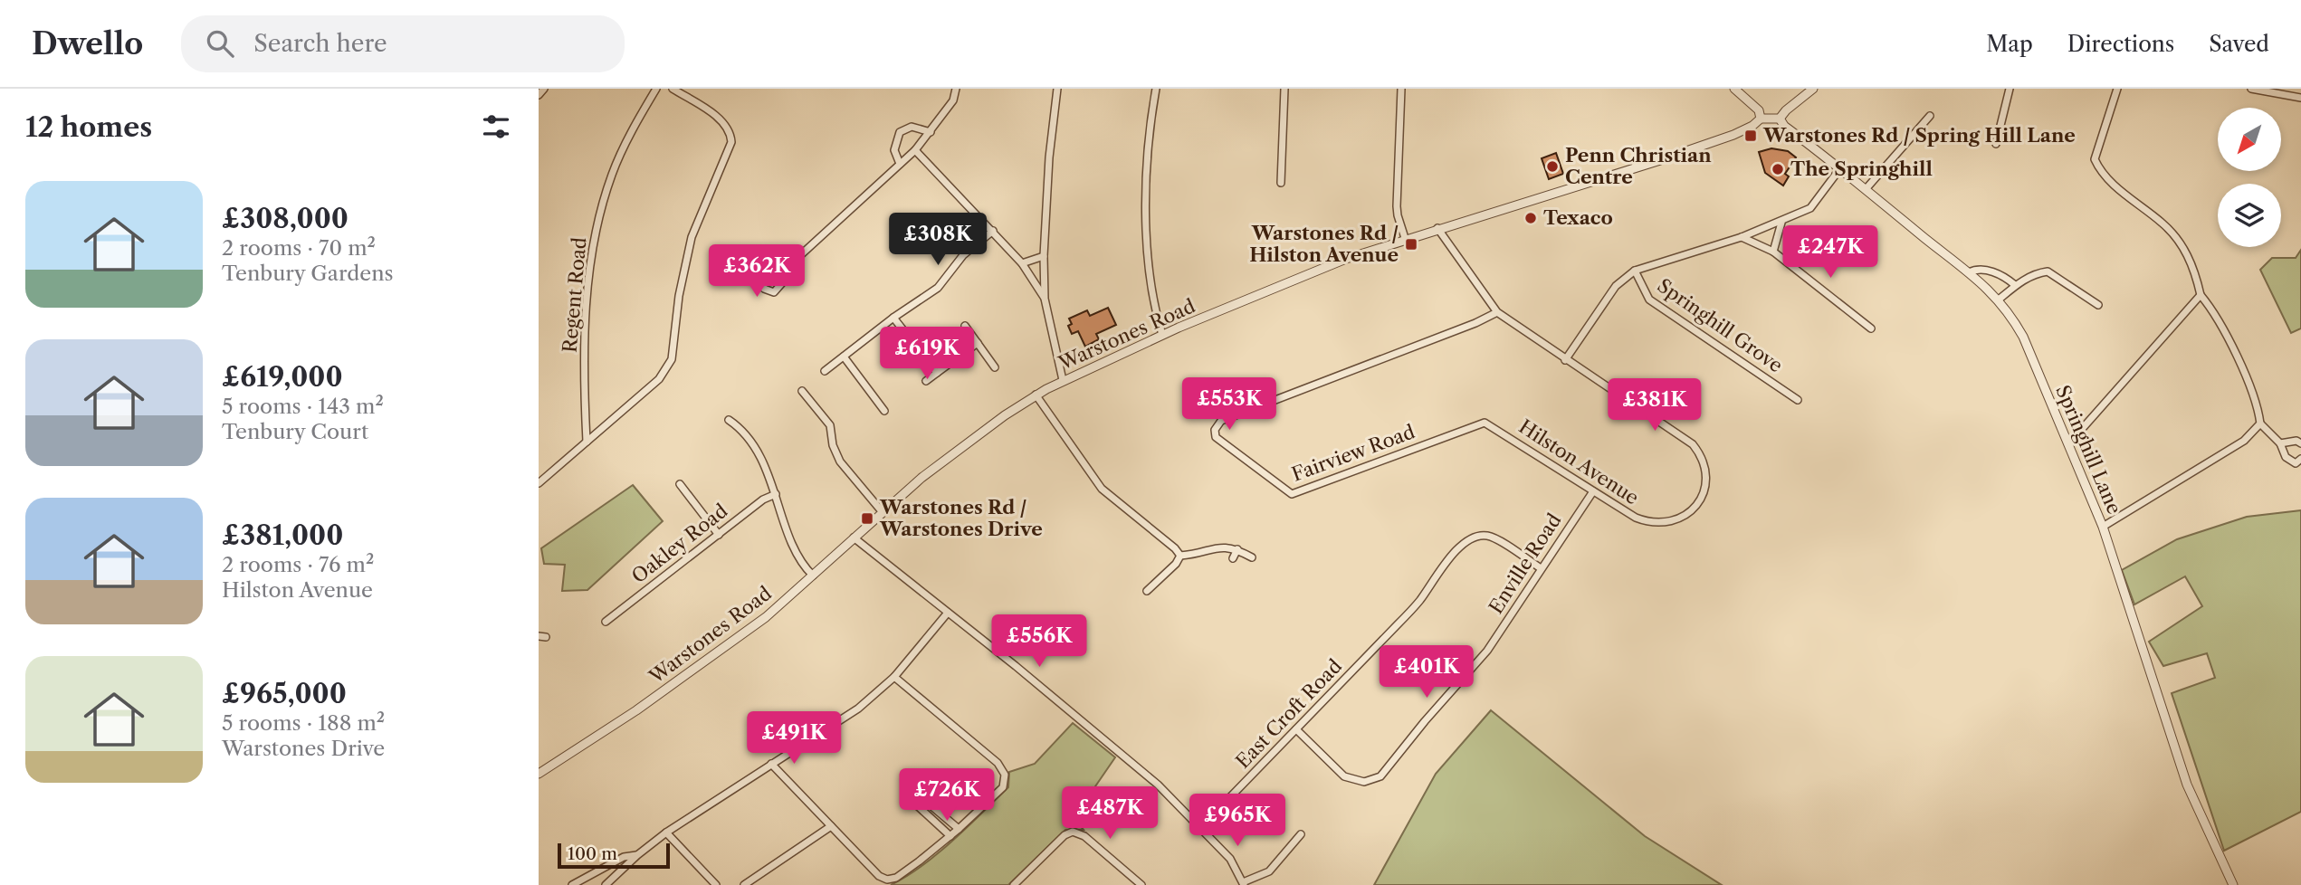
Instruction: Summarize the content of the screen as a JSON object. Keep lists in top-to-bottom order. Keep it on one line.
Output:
{"streets":{"street":["Regent Road","Springhill Grove","Warstones Road","Springhill Lane","Fairview Road","Hilston Avenue","Oakley Road","Enville Road","East Croft Road"]},"crossings":[["Warstones Road","Hilston Avenue"],["Fairview Road","Hilston Avenue"],["Hilston Avenue","Enville Road"],["Enville Road","East Croft Road"]],"places":{"transit":["Warstones Rd / Spring Hill Lane","Warstones Rd / Hilston Avenue","Warstones Rd / Warstones Drive"],"other":["Penn Christian Centre","The Springhill","Texaco"]},"scale_bar":"100 m","north":"bottom left","page":{"header":"Dwello","search":"Search here","nav":["Map","Directions","Saved"],"heading":"12 homes","list":[{"name":"£308,000","note":"2 rooms · 70 m² · Tenbury Gardens"},{"name":"£619,000","note":"5 rooms · 143 m² · Tenbury Court"},{"name":"£381,000","note":"2 rooms · 76 m² · Hilston Avenue"},{"name":"£965,000","note":"5 rooms · 188 m² · Warstones Drive"}],"price":["£308K","£247K","£362K","£619K","£553K","£381K","£556K","£401K","£491K","£726K","£487K","£965K"],"scale":"100 m"}}
